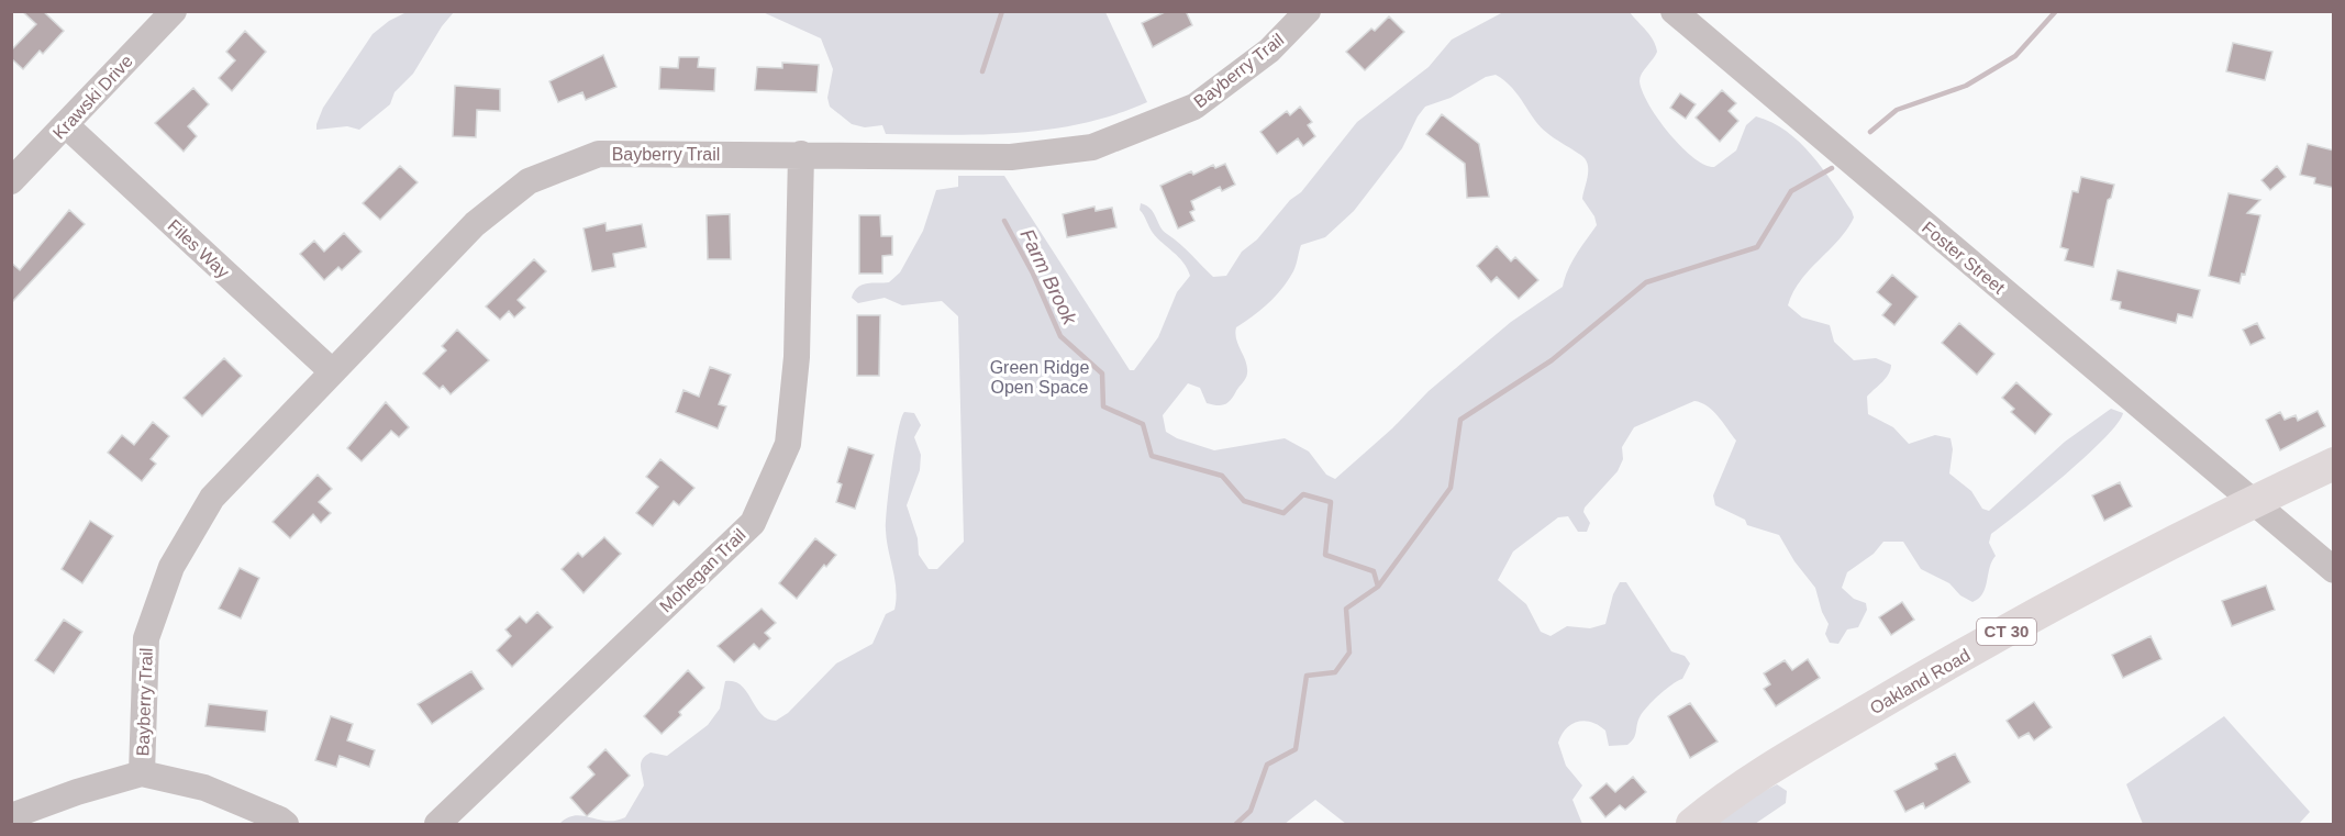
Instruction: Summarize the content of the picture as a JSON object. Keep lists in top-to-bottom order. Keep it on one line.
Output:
{"streets":{"main road":["CT 30","Oakland Road"],"street":["Bayberry Trail","Krawski Drive","Files Way","Foster Street","Mohegan Trail"]},"crossings":[["Bayberry Trail","Files Way"],["Bayberry Trail","Mohegan Trail"],["Krawski Drive","Files Way"],["Foster Street","Oakland Road"]],"water":["Farm Brook"],"parks":["Green Ridge Open Space"]}
